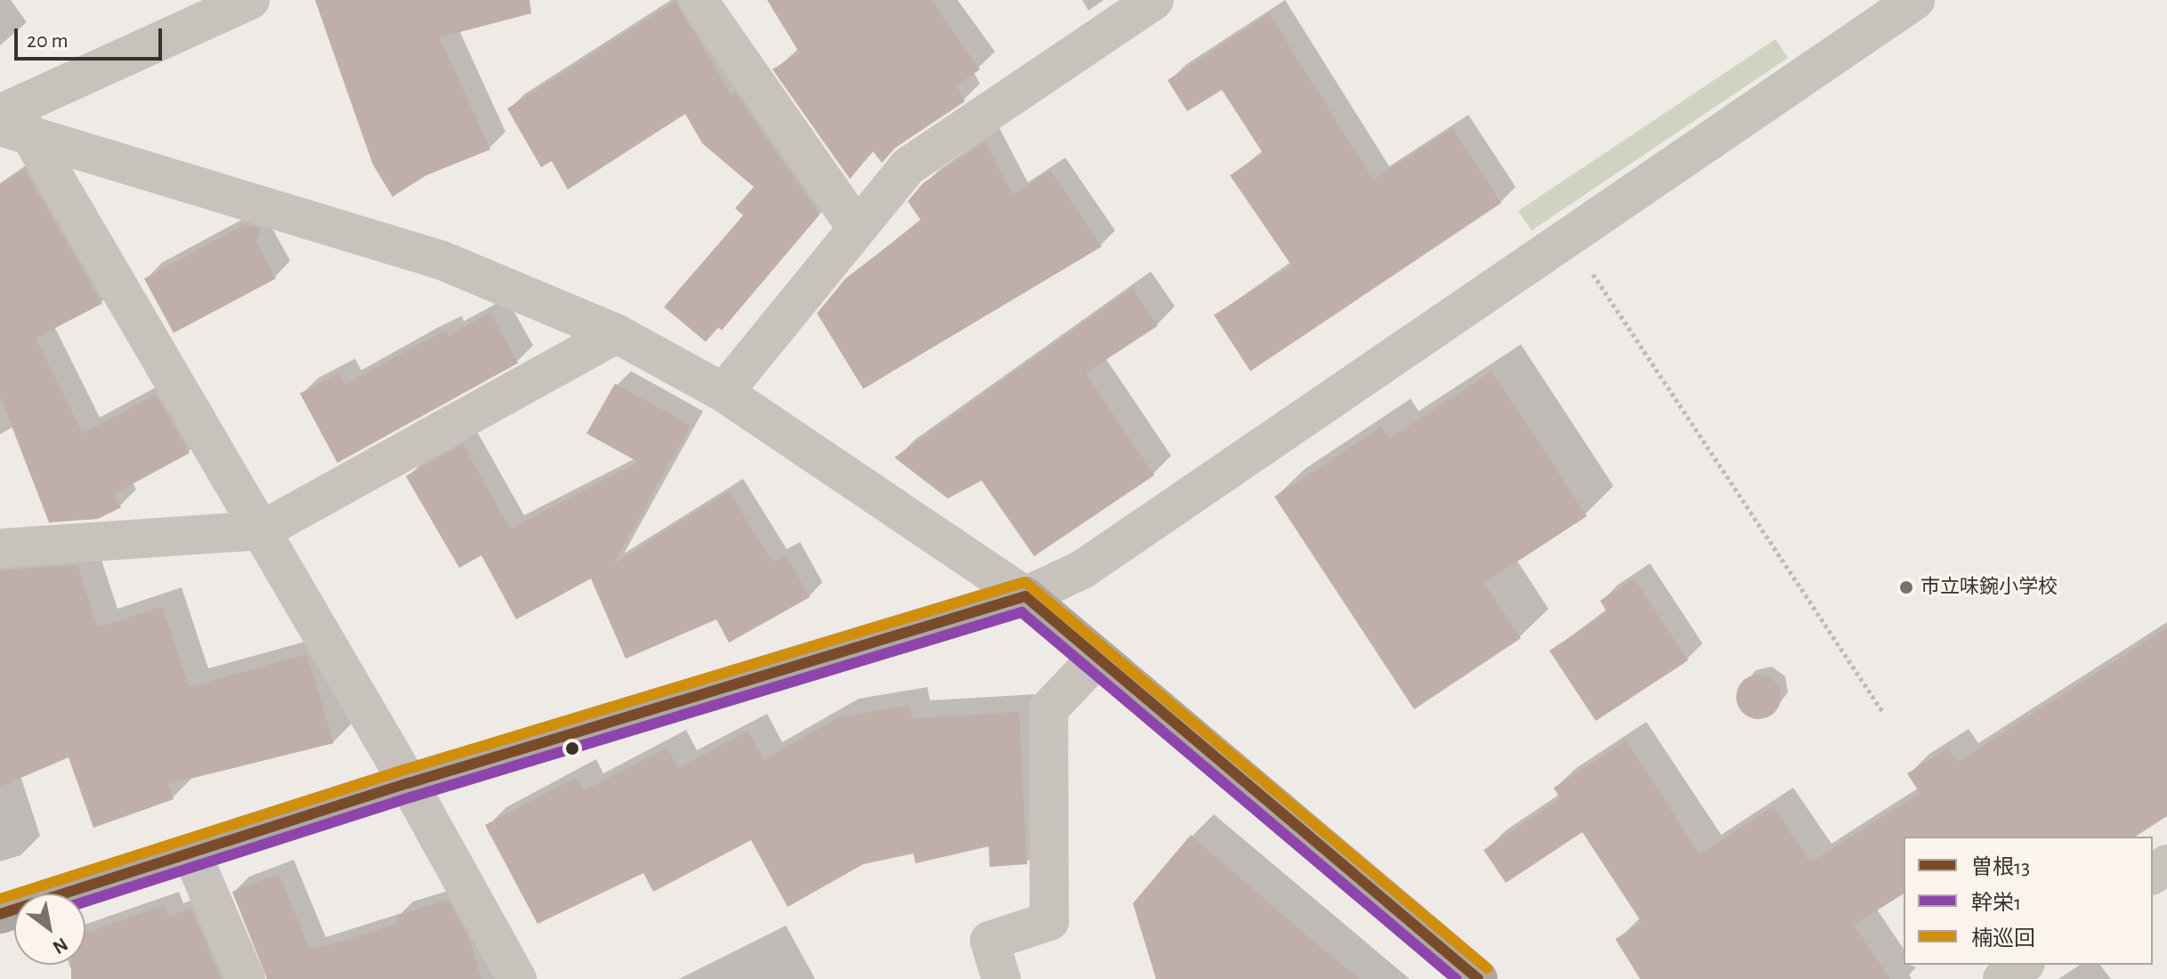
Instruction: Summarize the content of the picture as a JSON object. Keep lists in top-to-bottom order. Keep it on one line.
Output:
{"places":["市立味鋺小学校"],"lines":["transit line 楠巡回","transit line 曽根13","transit line 幹栄1"],"legend":["曽根13","幹栄1","楠巡回"],"scale_bar":"20 m","north":"bottom right"}
